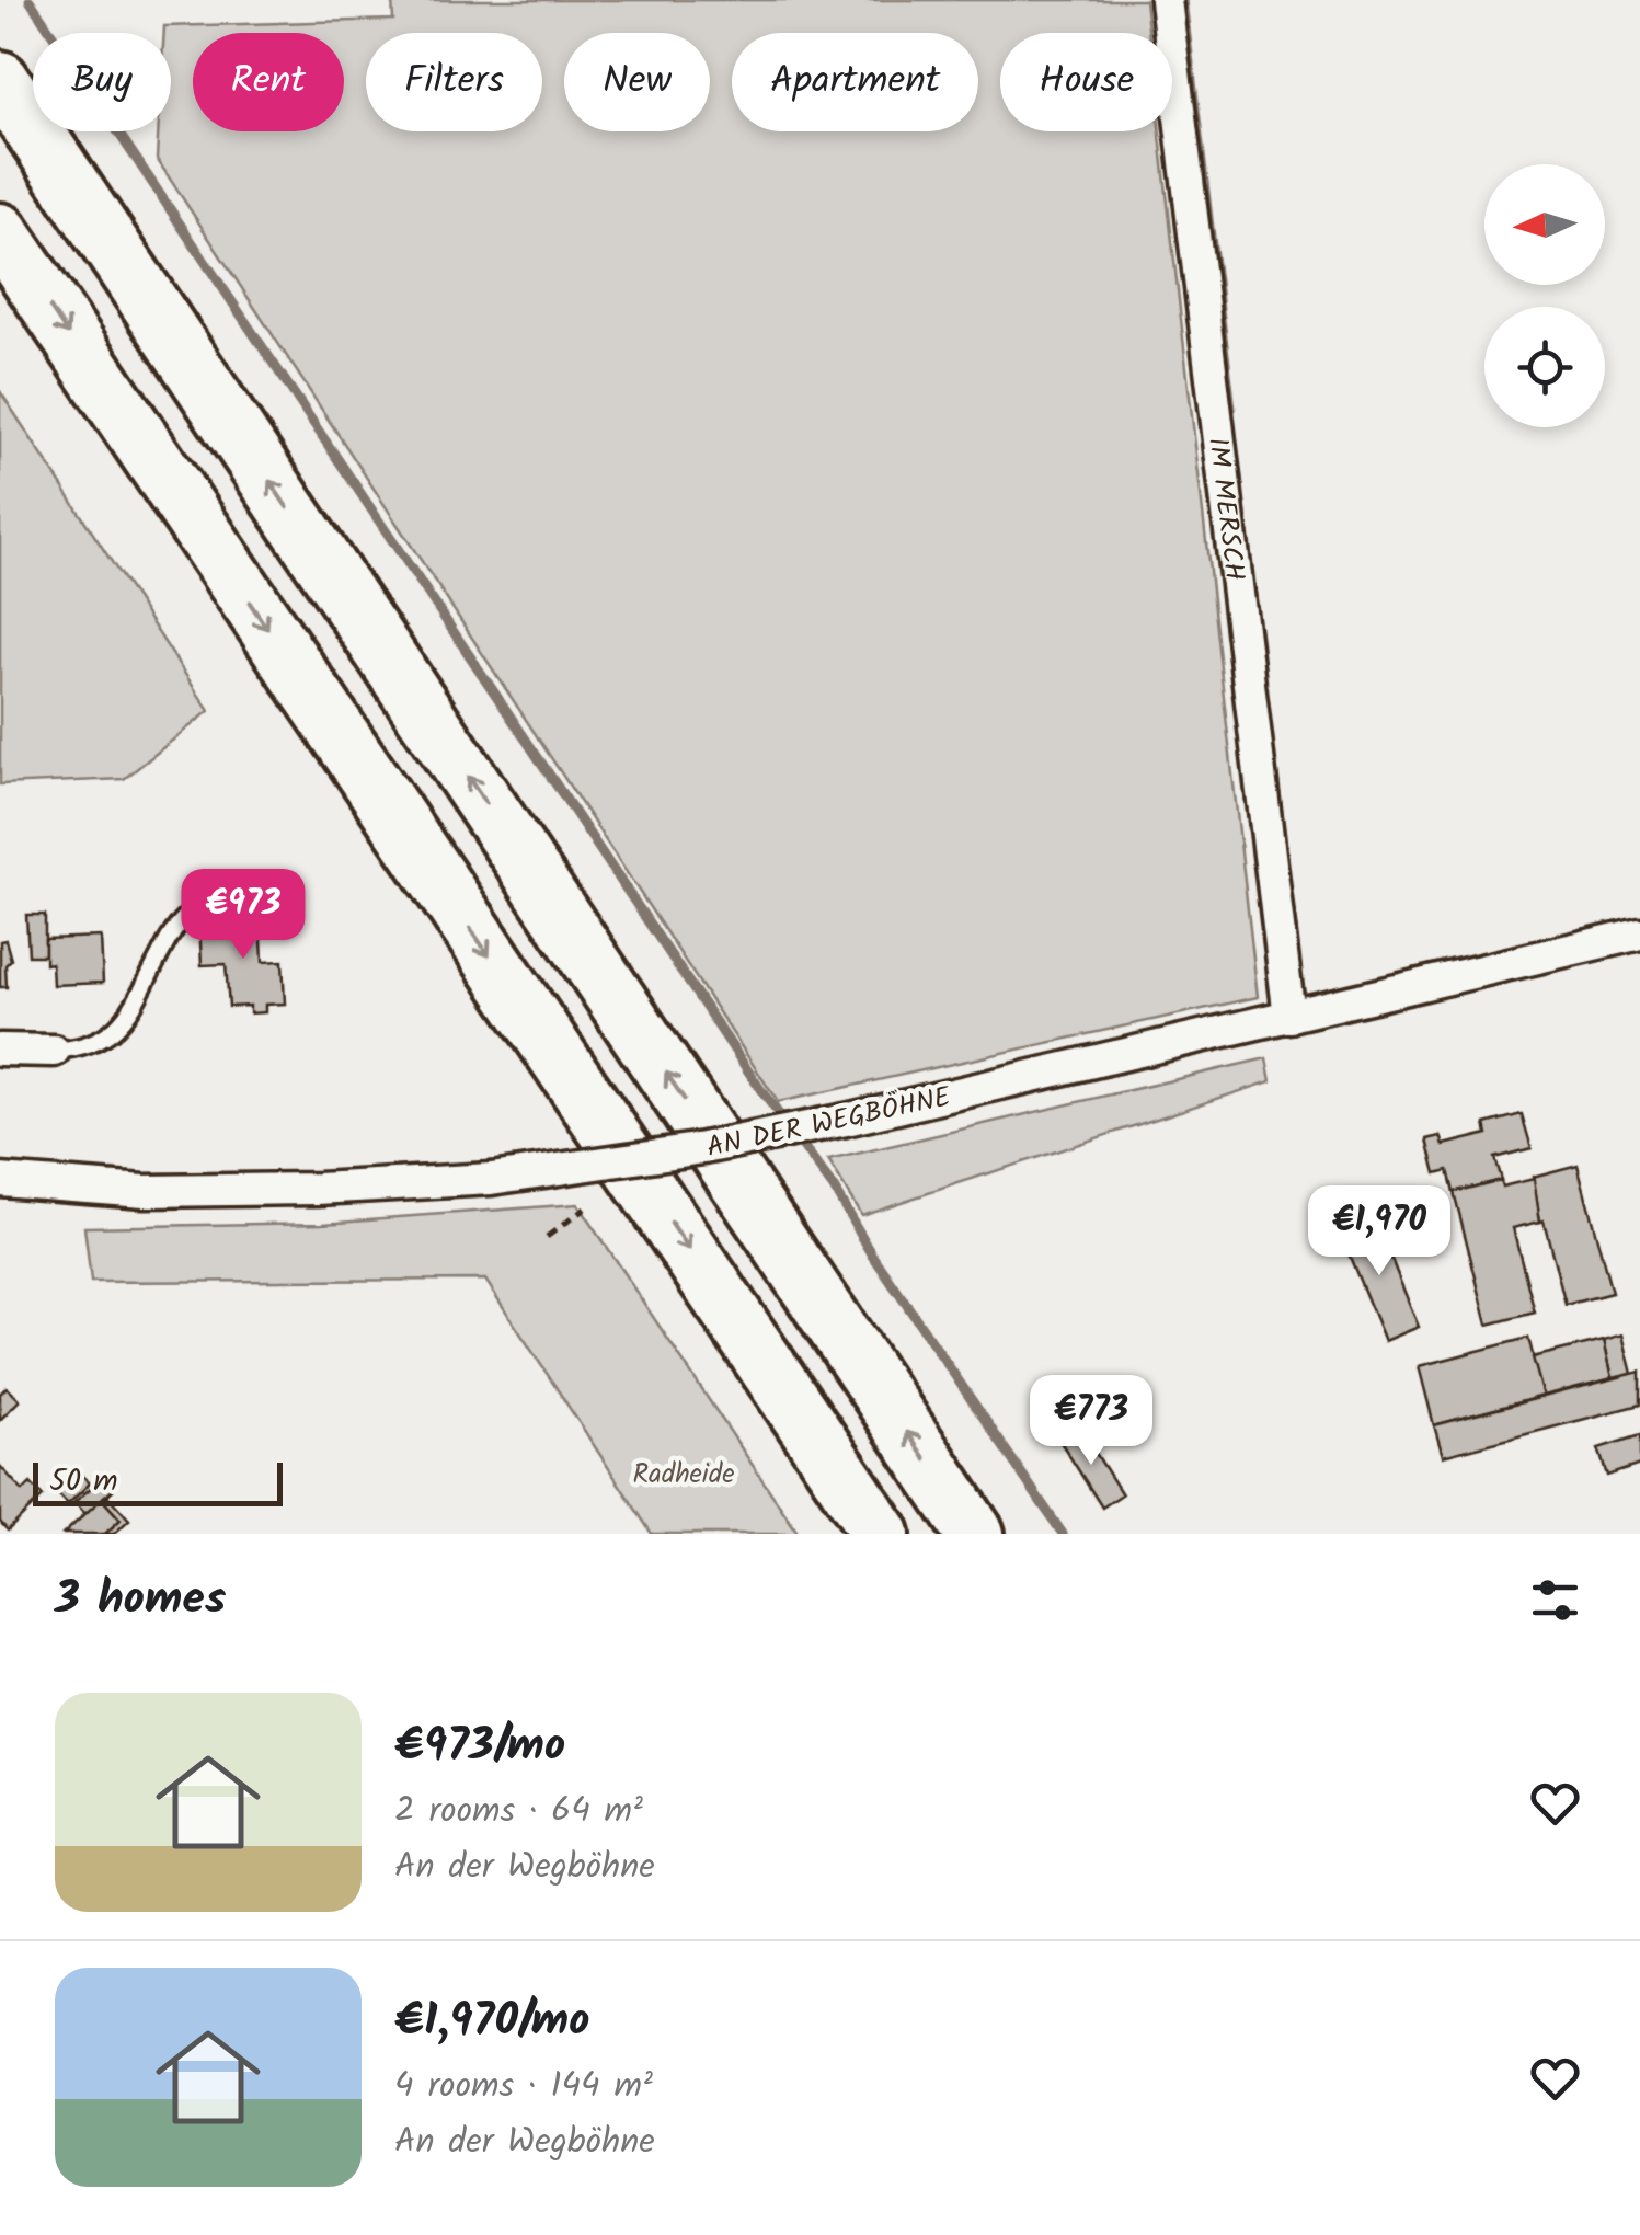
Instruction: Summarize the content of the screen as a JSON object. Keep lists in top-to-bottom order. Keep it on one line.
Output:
{"streets":{"street":["IM MERSCH","AN DER WEGBÖHNE"]},"crossings":[["IM MERSCH","AN DER WEGBÖHNE"]],"parks":["Radheide"],"scale_bar":"50 m","north":"left","page":{"chip":["Buy","Rent","Filters","New","Apartment","House"],"price":["€973","€1,970","€773"],"scale":"50 m","heading":"3 homes","list":[{"name":"€973/mo","note":"2 rooms · 64 m² · An der Wegböhne"},{"name":"€1,970/mo","note":"4 rooms · 144 m² · An der Wegböhne"}]}}
